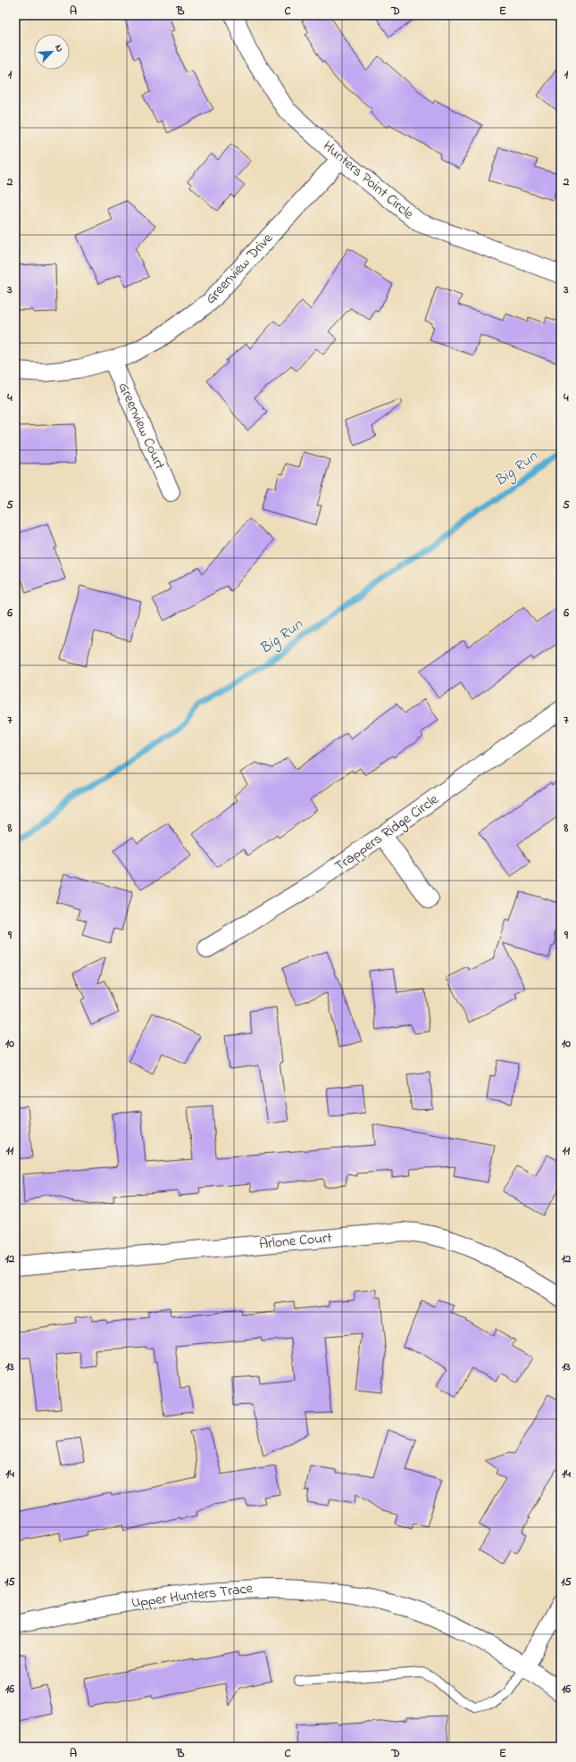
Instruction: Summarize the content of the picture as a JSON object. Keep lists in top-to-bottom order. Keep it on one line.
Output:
{"streets":{"street":["Hunters Point Circle","Greenview Drive","Greenview Court","Trappers Ridge Circle","Arlone Court","Upper Hunters Trace"]},"crossings":[["Hunters Point Circle","Greenview Drive"],["Greenview Drive","Greenview Court"]],"water":["Big Run"],"north":"top right","grid":{"columns":["A","B","C","D","E"],"rows":["1","2","3","4","5","6","7","8","9","10","11","12","13","14","15","16"]}}
